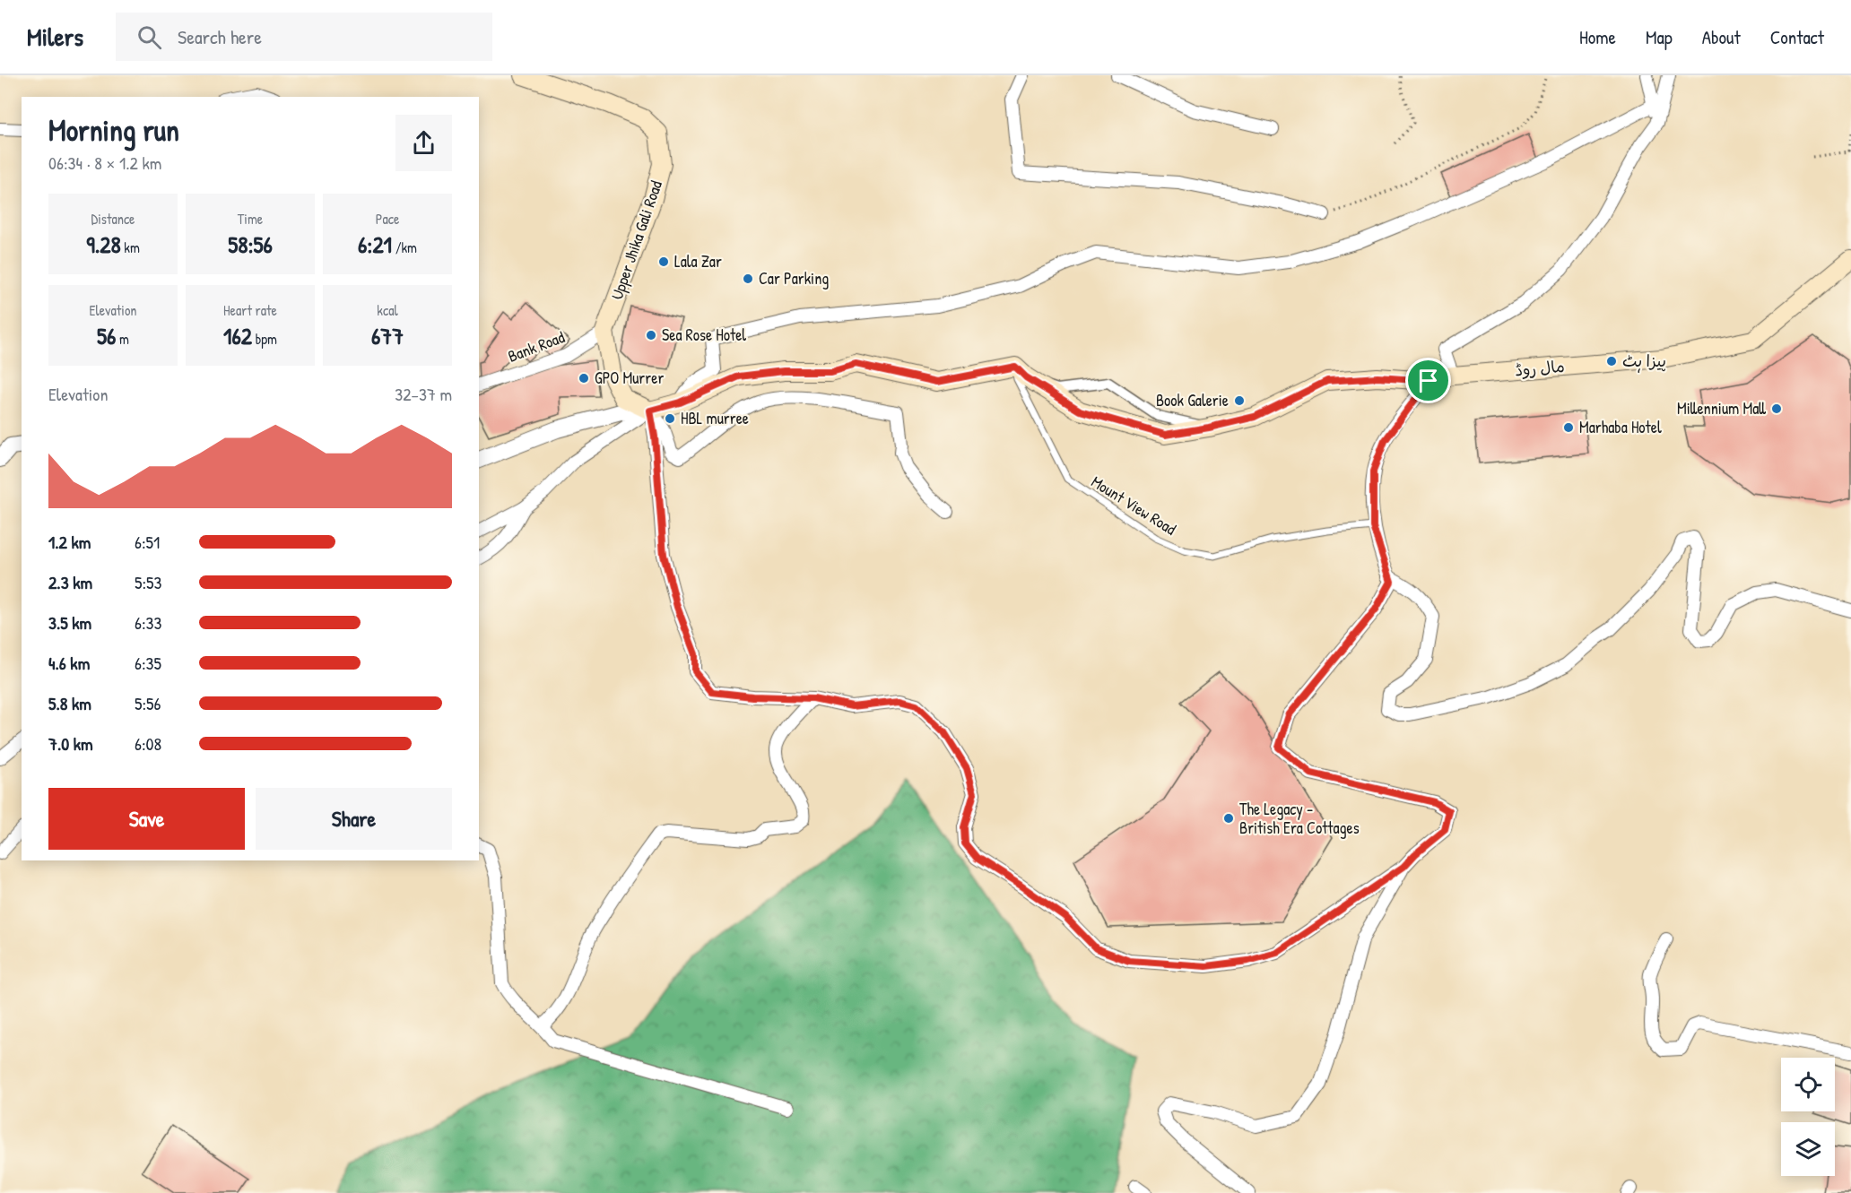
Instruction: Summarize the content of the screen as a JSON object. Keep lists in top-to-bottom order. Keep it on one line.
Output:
{"streets":{"main road":["Upper Jhika Gali Road","مال روڈ"],"street":["Bank Road"],"lane":["Mount View Road"]},"crossings":[["Upper Jhika Gali Road","Bank Road"],["مال روڈ","Mount View Road"]],"places":["Lala Zar","Car Parking","Sea Rose Hotel","پیزا ہٹ","GPO Murrer","Book Galerie","Millennium Mall","HBL murree","Marhaba Hotel","The Legacy - British Era Cottages"],"page":{"header":"Milers","search":"Search here","nav":["Home","Map","About","Contact"],"heading":["Morning run","06:34 · 8 × 1.2 km"],"stats":[["Distance","9.28 km"],["Time","58:56"],["Pace","6:21 /km"],["Elevation","56 m"],["Heart rate","162 bpm"],["kcal","677"]],"chart":["Elevation","32–37 m"],"list":[{"name":"1.2 km","note":"6:51"},{"name":"2.3 km","note":"5:53"},{"name":"3.5 km","note":"6:33"},{"name":"4.6 km","note":"6:35"},{"name":"5.8 km","note":"5:56"},{"name":"7.0 km","note":"6:08"}],"buttons":["Save","Share"]}}
